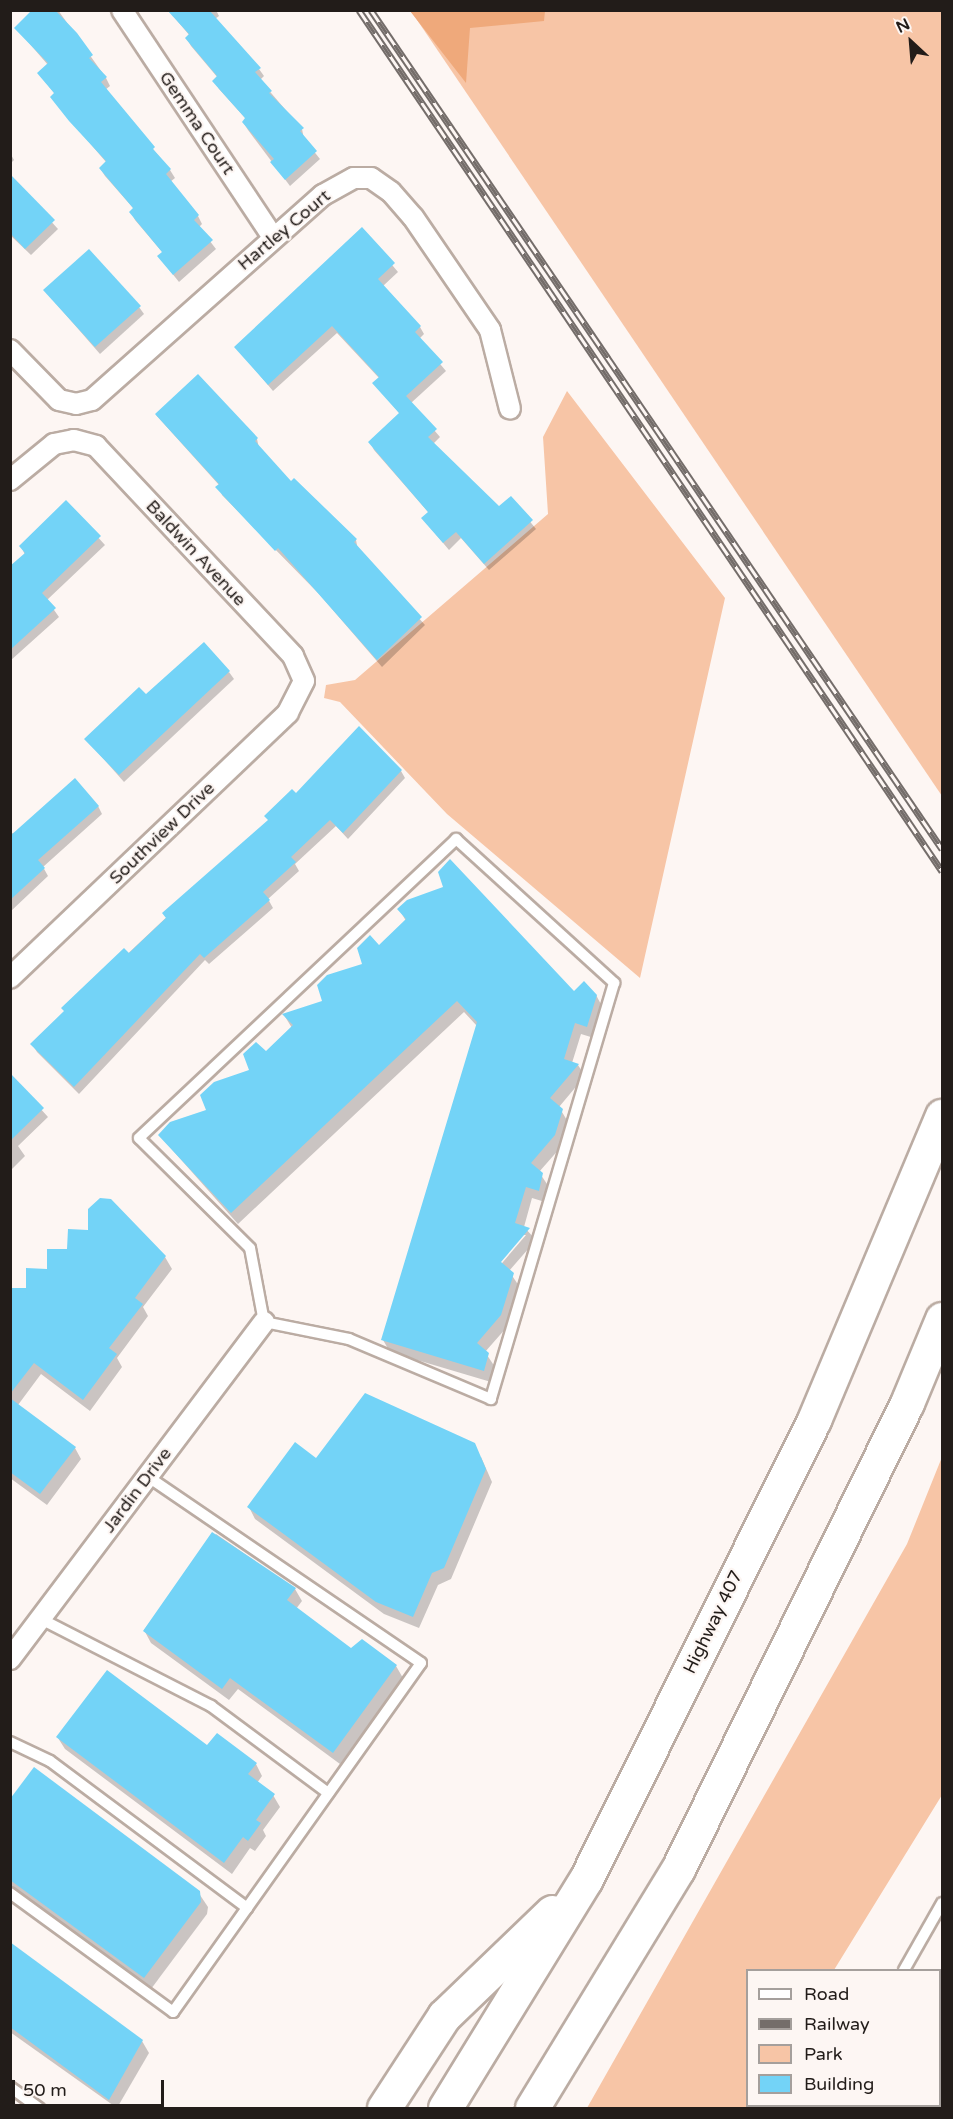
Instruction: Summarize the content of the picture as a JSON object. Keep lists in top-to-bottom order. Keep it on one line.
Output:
{"streets":{"highway":["Highway 407"],"street":["Gemma Court","Hartley Court","Baldwin Avenue","Southview Drive","Jardin Drive"]},"crossings":[["Gemma Court","Hartley Court"],["Baldwin Avenue","Southview Drive"]],"legend":["Road","Railway","Park","Building"],"scale_bar":"50 m","north":"top left"}
